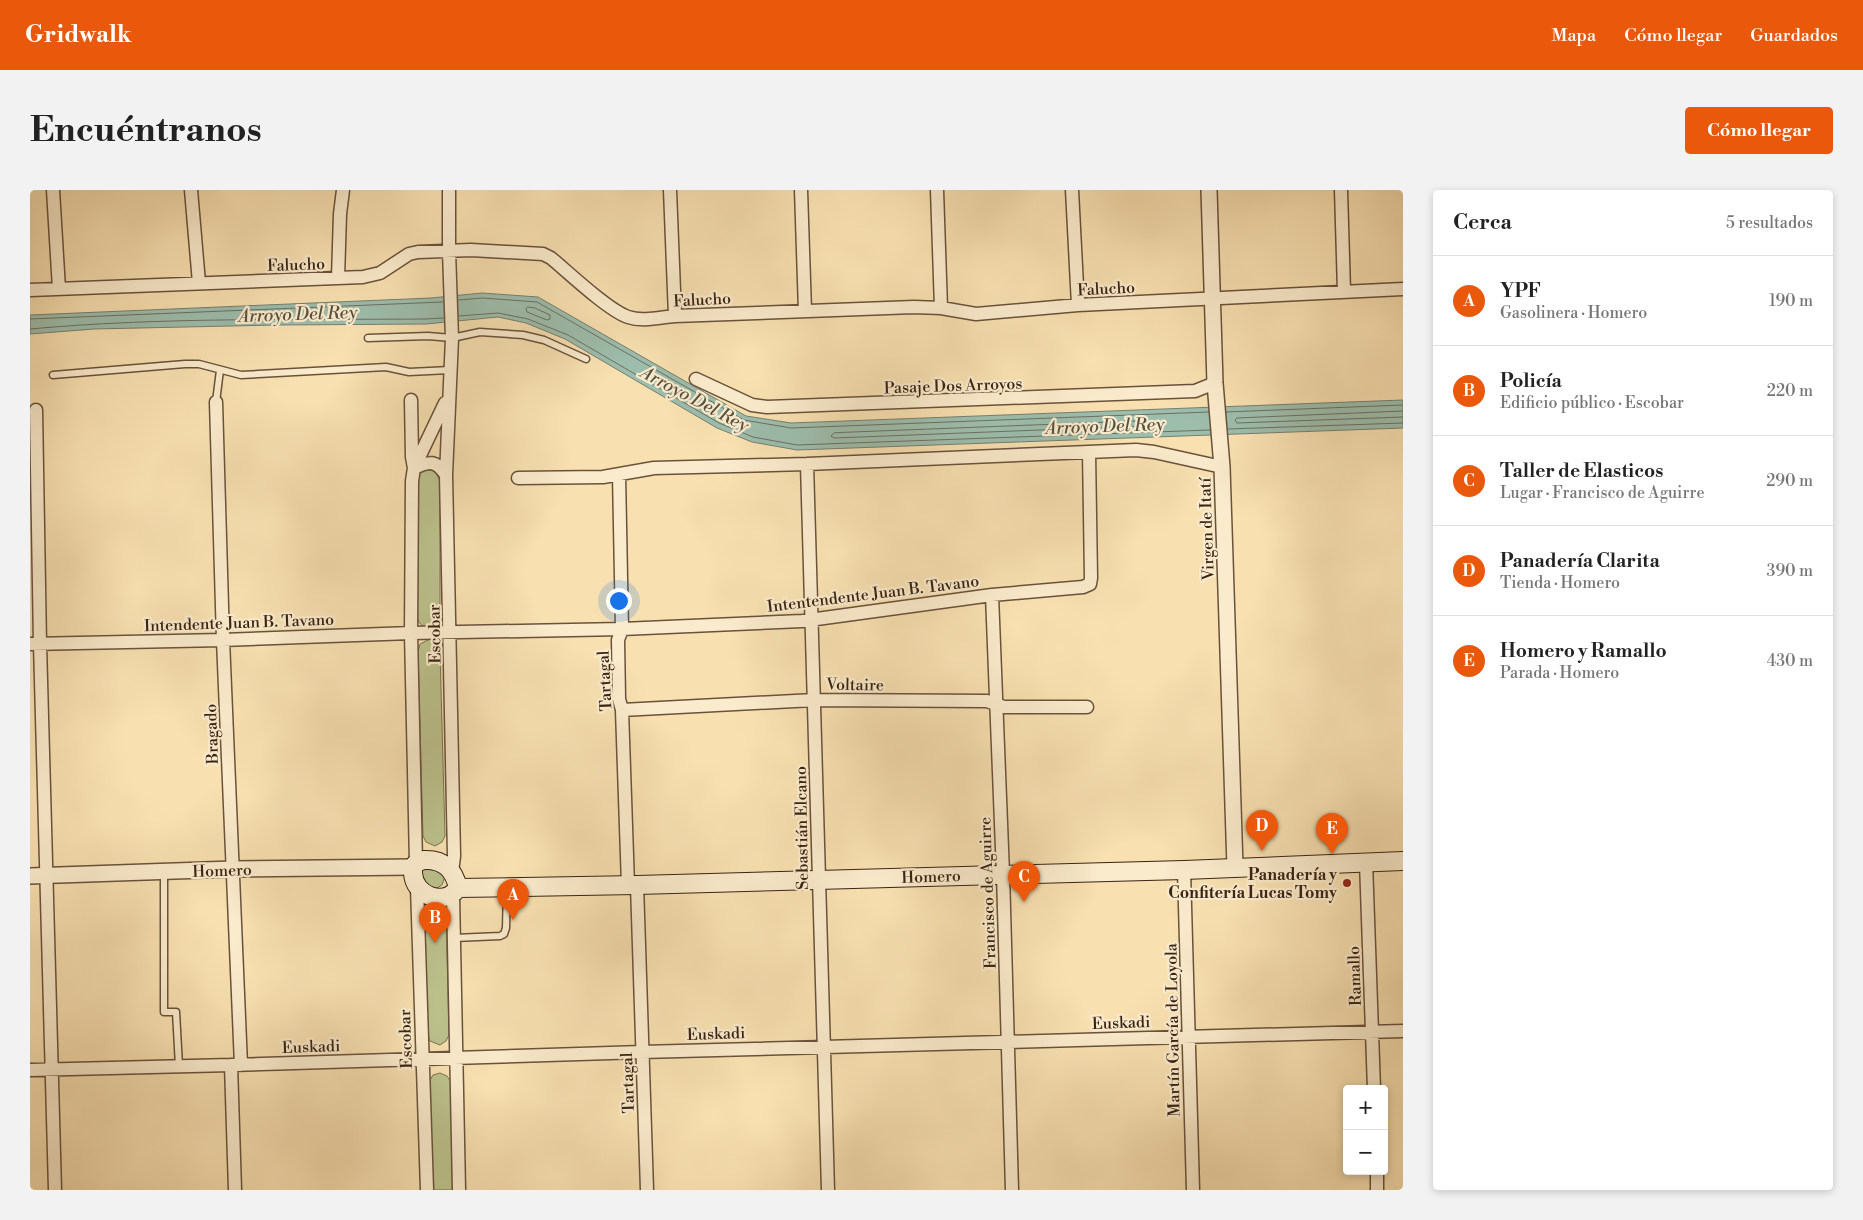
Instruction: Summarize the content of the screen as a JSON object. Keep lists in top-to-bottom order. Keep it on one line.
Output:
{"streets":{"main road":["Homero"],"street":["Falucho","Pasaje Dos Arroyos","Virgen de Itatí","Intentendente Juan B. Tavano","Intendente Juan B. Tavano","Escobar","Tartagal","Voltaire","Bragado","Sebastián Elcano","Francisco de Aguirre","Ramallo","Euskadi","Martín García de Loyola"]},"crossings":[["Falucho","Virgen de Itatí"],["Falucho","Escobar"],["Pasaje Dos Arroyos","Virgen de Itatí"],["Virgen de Itatí","Homero"],["Intentendente Juan B. Tavano","Intendente Juan B. Tavano"],["Intentendente Juan B. Tavano","Escobar"],["Intentendente Juan B. Tavano","Tartagal"],["Intentendente Juan B. Tavano","Sebastián Elcano"],["Intentendente Juan B. Tavano","Francisco de Aguirre"],["Intendente Juan B. Tavano","Escobar"],["Intendente Juan B. Tavano","Bragado"],["Escobar","Homero"],["Escobar","Euskadi"],["Tartagal","Voltaire"],["Tartagal","Homero"],["Tartagal","Euskadi"],["Voltaire","Sebastián Elcano"],["Voltaire","Francisco de Aguirre"],["Bragado","Homero"],["Bragado","Euskadi"],["Sebastián Elcano","Homero"],["Sebastián Elcano","Euskadi"],["Homero","Francisco de Aguirre"],["Homero","Ramallo"],["Homero","Martín García de Loyola"],["Francisco de Aguirre","Euskadi"],["Ramallo","Euskadi"],["Euskadi","Martín García de Loyola"]],"water":["Arroyo Del Rey"],"places":["Panadería y Confitería Lucas Tomy"],"page":{"header":"Gridwalk","nav":["Mapa","Cómo llegar","Guardados"],"buttons":"Cómo llegar","title":"Encuéntranos","heading":["Cerca","5 resultados"],"list":[{"mark":"A","name":"YPF","note":"Gasolinera · Homero","value":"190 m"},{"mark":"B","name":"Policía","note":"Edificio público · Escobar","value":"220 m"},{"mark":"C","name":"Taller de Elasticos","note":"Lugar · Francisco de Aguirre","value":"290 m"},{"mark":"D","name":"Panadería Clarita","note":"Tienda · Homero","value":"390 m"},{"mark":"E","name":"Homero y Ramallo","note":"Parada · Homero","value":"430 m"}],"pins":["D","E","C","A","B"],"map_buttons":["+","−"]}}
